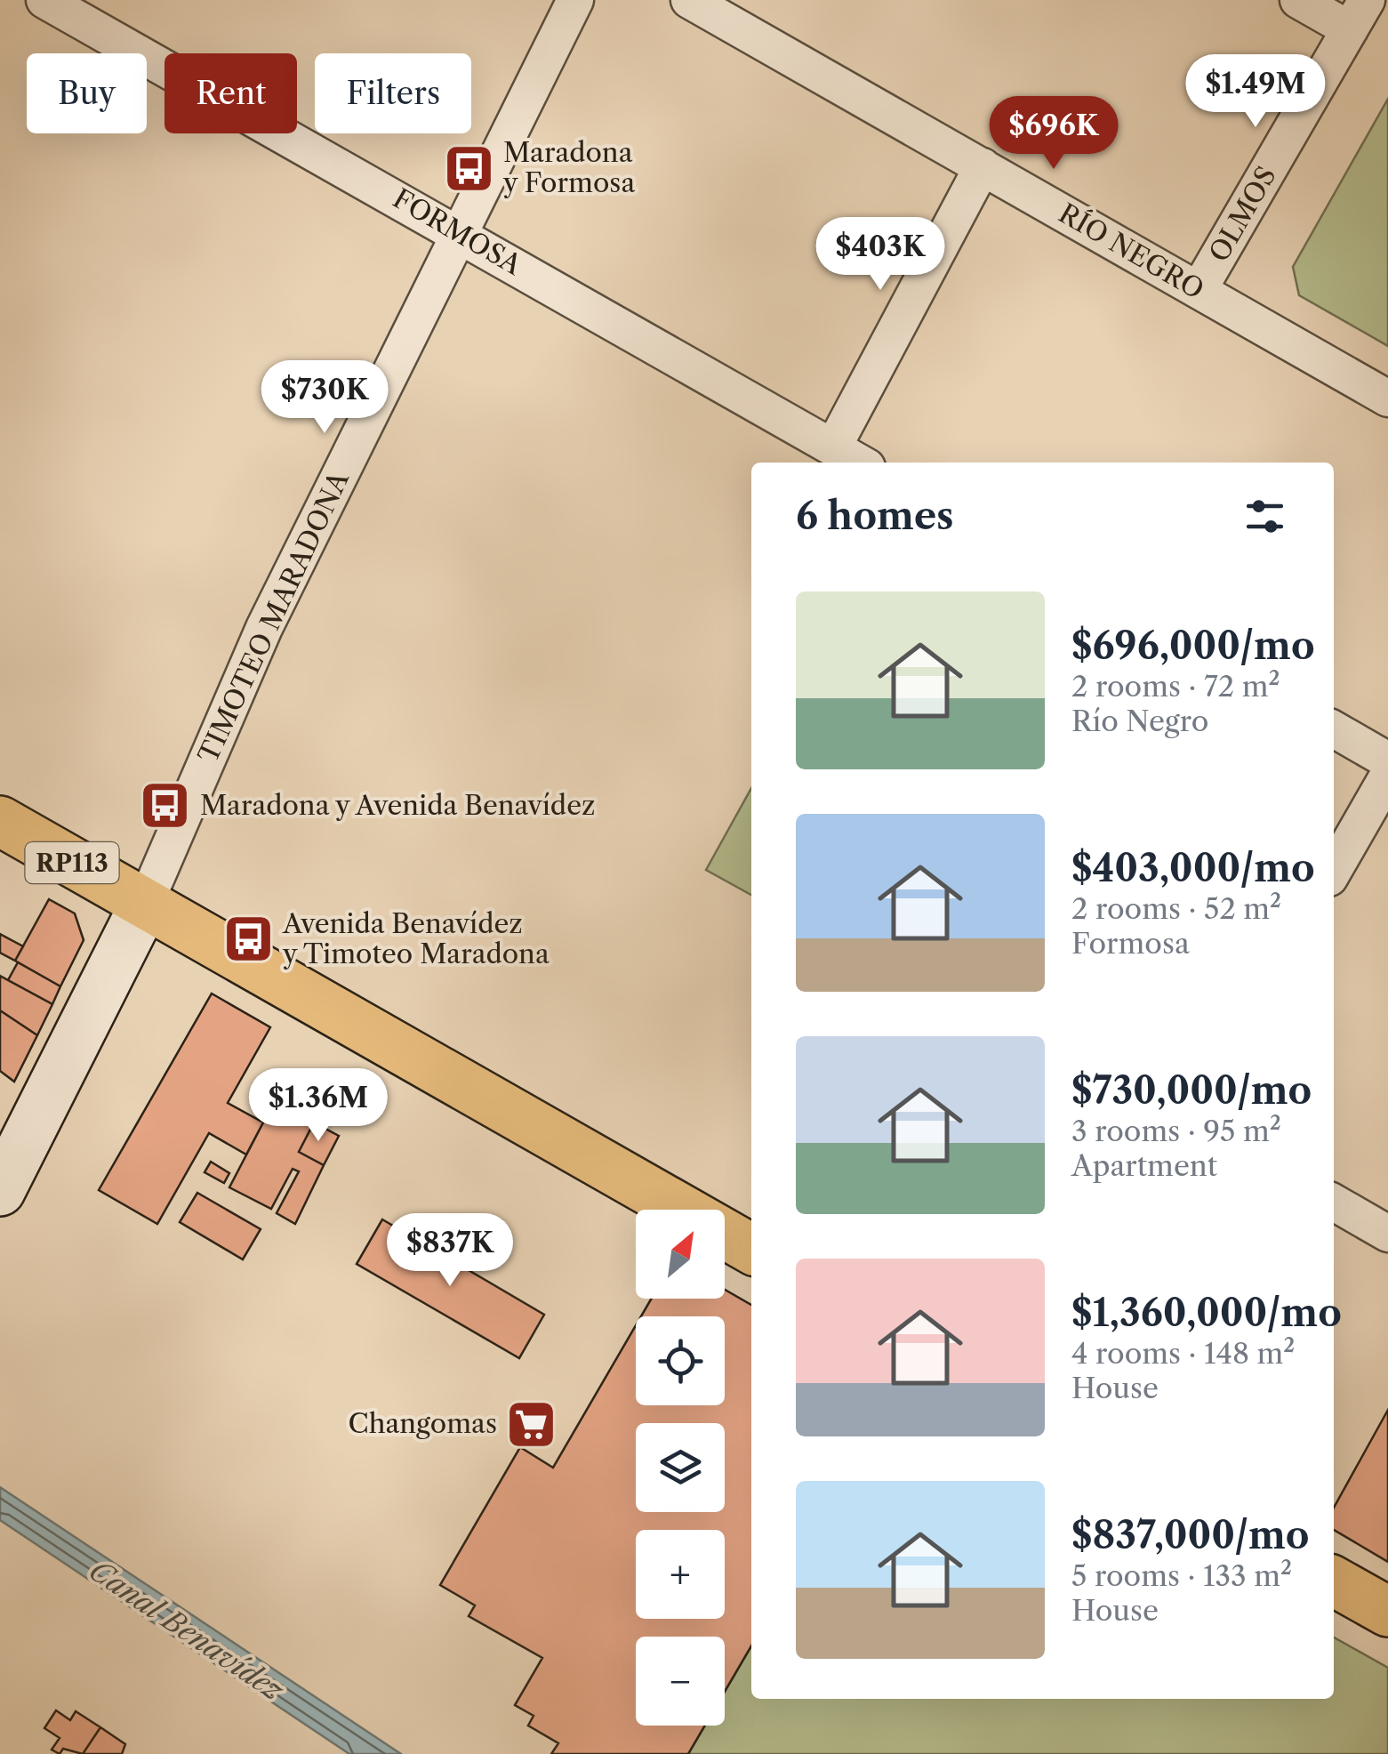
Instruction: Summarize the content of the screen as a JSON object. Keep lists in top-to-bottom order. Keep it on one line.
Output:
{"streets":{"main road":["RP113"],"street":["OLMOS","FORMOSA","RÍO NEGRO","TIMOTEO MARADONA"]},"crossings":[["OLMOS","RÍO NEGRO"],["FORMOSA","TIMOTEO MARADONA"],["TIMOTEO MARADONA","RP113"]],"water":["Canal Benavídez"],"places":{"bus stop":["Maradona y Formosa","Maradona y Avenida Benavídez","Avenida Benavídez y Timoteo Maradona"],"supermarket":["Changomas"]},"north":"top right","page":{"chip":["Buy","Rent","Filters"],"price":["$1.49M","$696K","$403K","$730K","$1.36M","$837K"],"heading":"6 homes","list":[{"name":"$696,000/mo","note":"2 rooms · 72 m² · Río Negro"},{"name":"$403,000/mo","note":"2 rooms · 52 m² · Formosa"},{"name":"$730,000/mo","note":"3 rooms · 95 m² · Apartment"},{"name":"$1,360,000/mo","note":"4 rooms · 148 m² · House"},{"name":"$837,000/mo","note":"5 rooms · 133 m² · House"}],"map_buttons":["+","−"]}}
